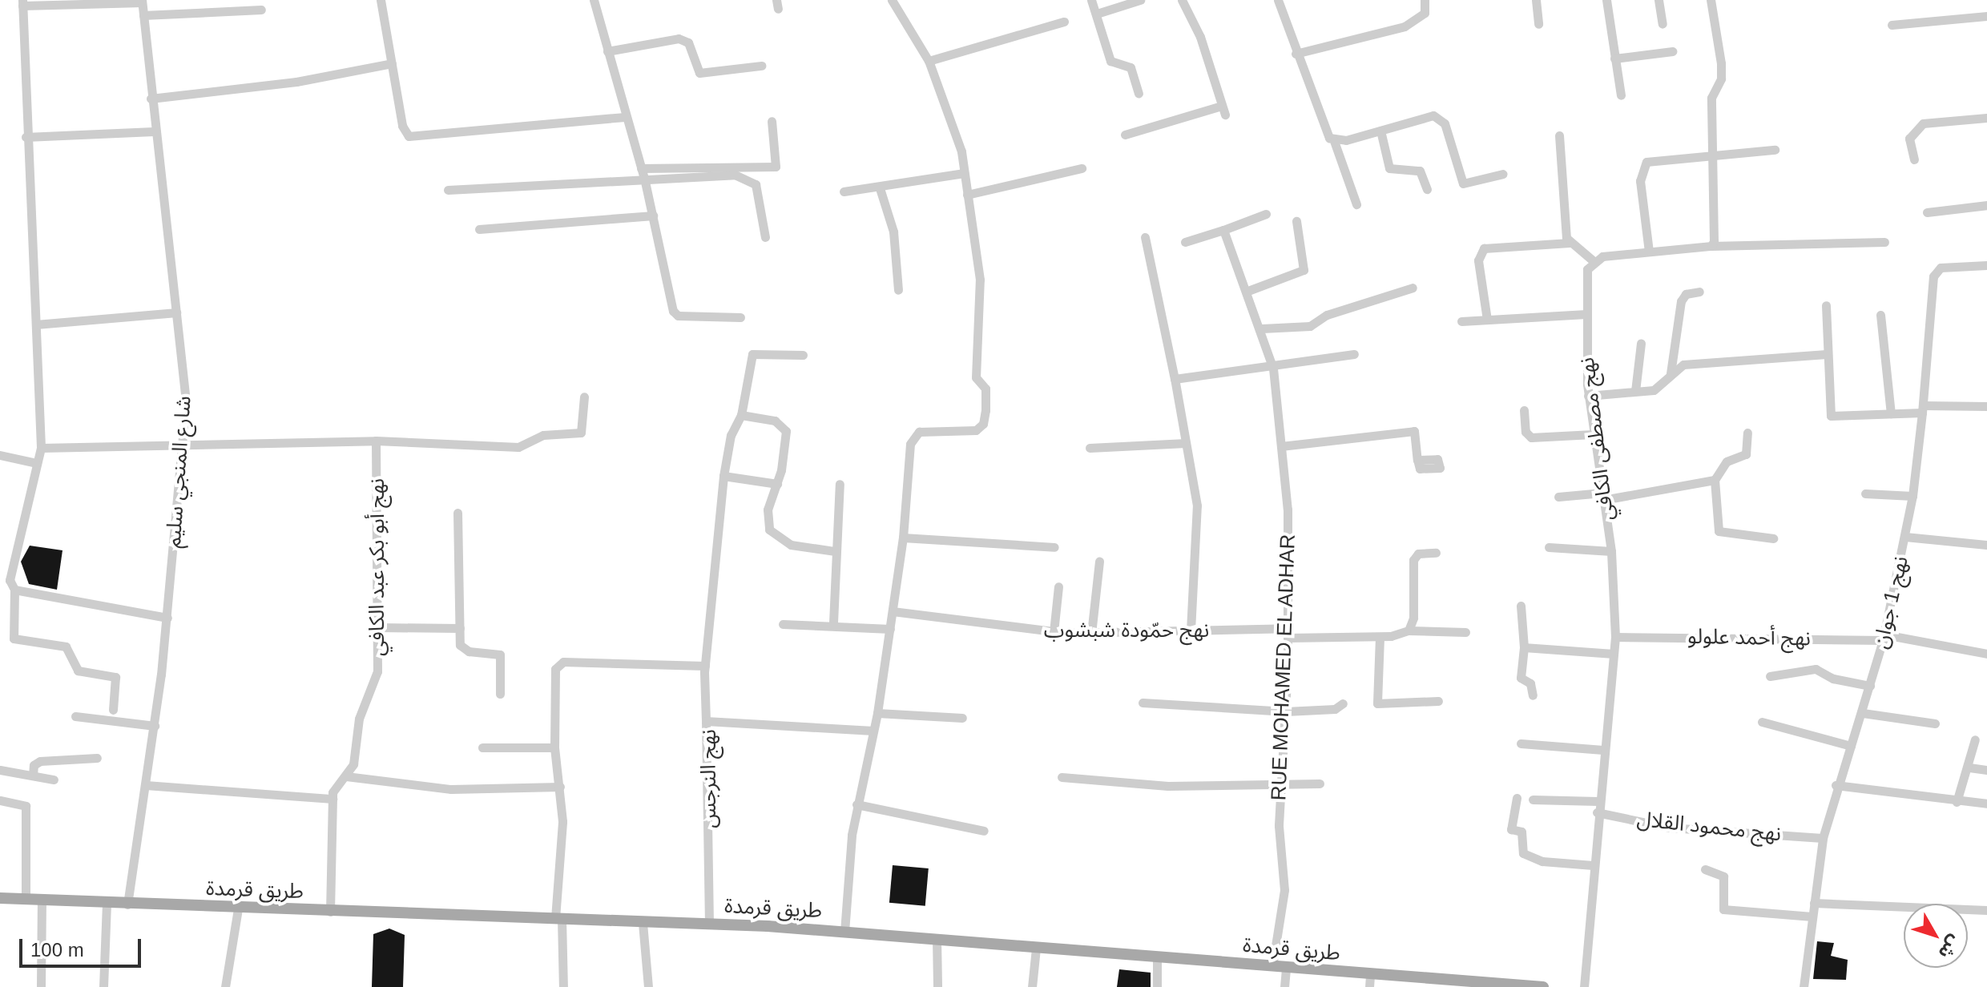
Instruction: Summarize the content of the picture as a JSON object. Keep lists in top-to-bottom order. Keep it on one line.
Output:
{"streets":{"main road":["طريق قرمدة"],"street":["نهج مصطفى الكافي","شارع المنجي سليم","نهج أبو بكر عبد الكافي","نهج 1 جوان","نهج حمّودة شبشوب","نهج أحمد علولو","RUE MOHAMED EL ADHAR","نهج النرجس","نهج محمود القلال"]},"crossings":[["نهج مصطفى الكافي","نهج أحمد علولو"],["نهج مصطفى الكافي","نهج محمود القلال"],["شارع المنجي سليم","طريق قرمدة"],["نهج 1 جوان","نهج أحمد علولو"],["نهج 1 جوان","نهج محمود القلال"],["نهج حمّودة شبشوب","RUE MOHAMED EL ADHAR"],["RUE MOHAMED EL ADHAR","طريق قرمدة"],["نهج النرجس","طريق قرمدة"]],"scale_bar":"100 m","north":"bottom right"}
